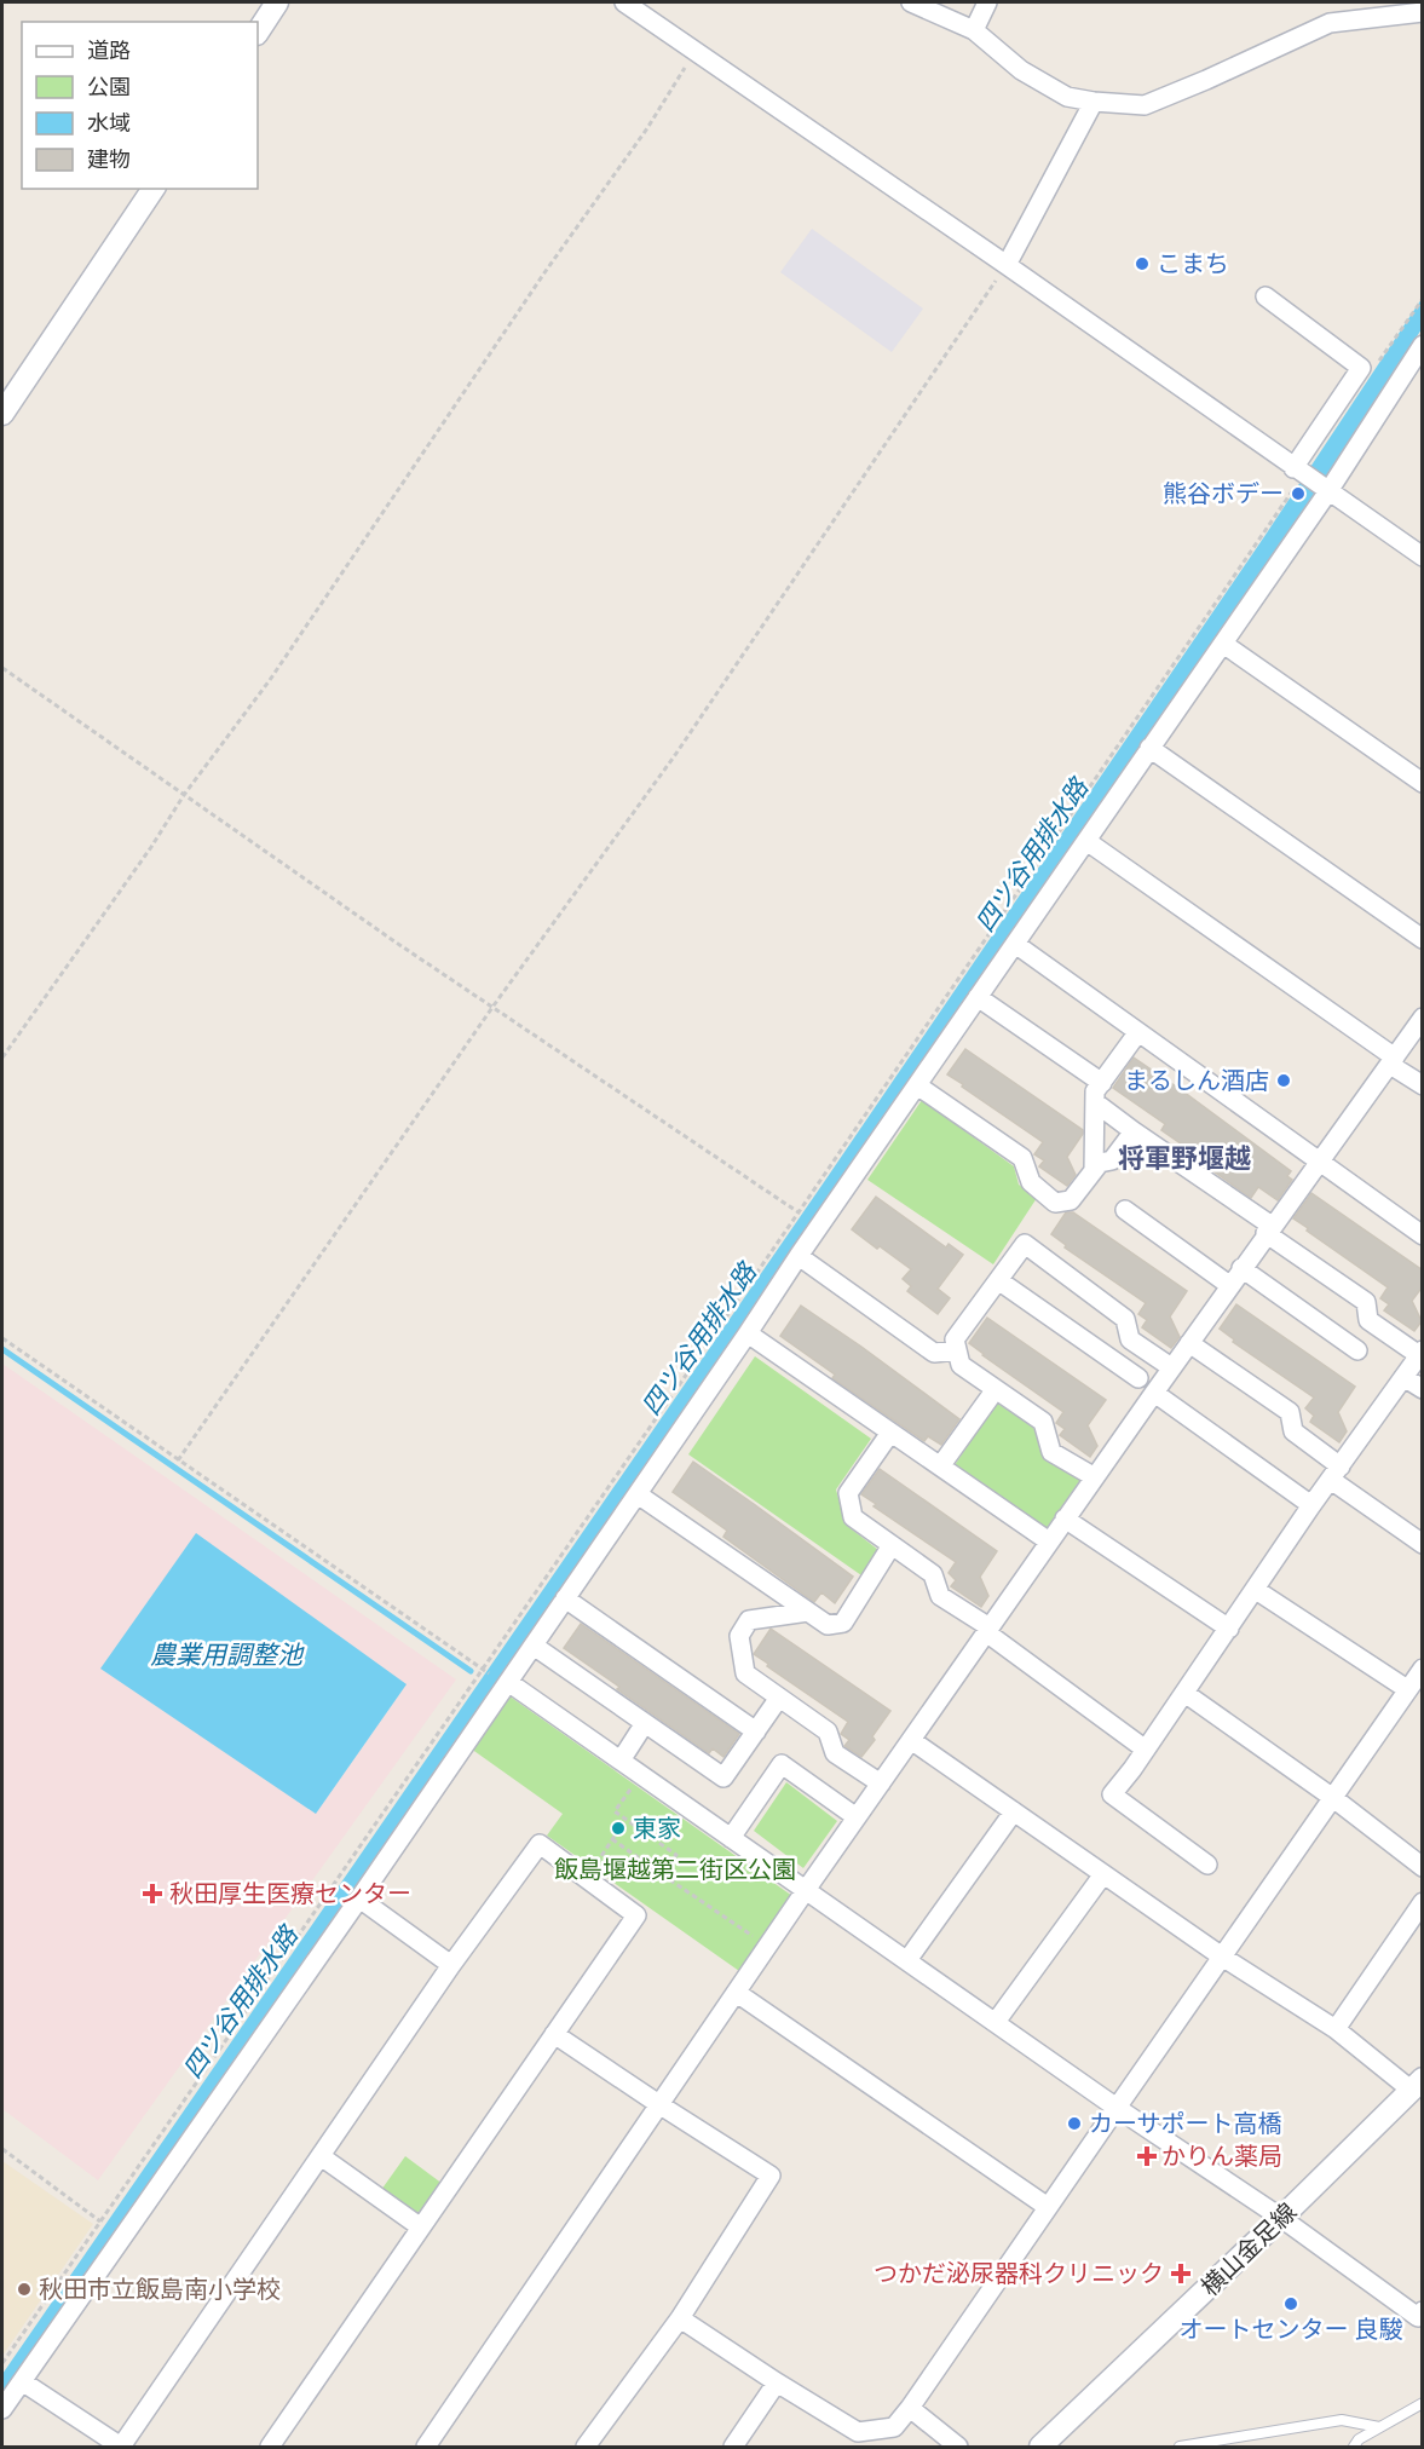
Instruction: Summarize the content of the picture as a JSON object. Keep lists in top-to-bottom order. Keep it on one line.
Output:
{"streets":{"street":["横山金足線"]},"districts":["将軍野堰越"],"water":["四ツ谷用排水路","農業用調整池"],"parks":["飯島堰越第二街区公園"],"places":{"other":["こまち","熊谷ボデー","まるしん酒店","東家","カーサポート高橋","秋田市立飯島南小学校","オートセンター 良駿"],"health":["秋田厚生医療センター","かりん薬局","つかだ泌尿器科クリニック"]},"legend":["道路","公園","水域","建物"]}
